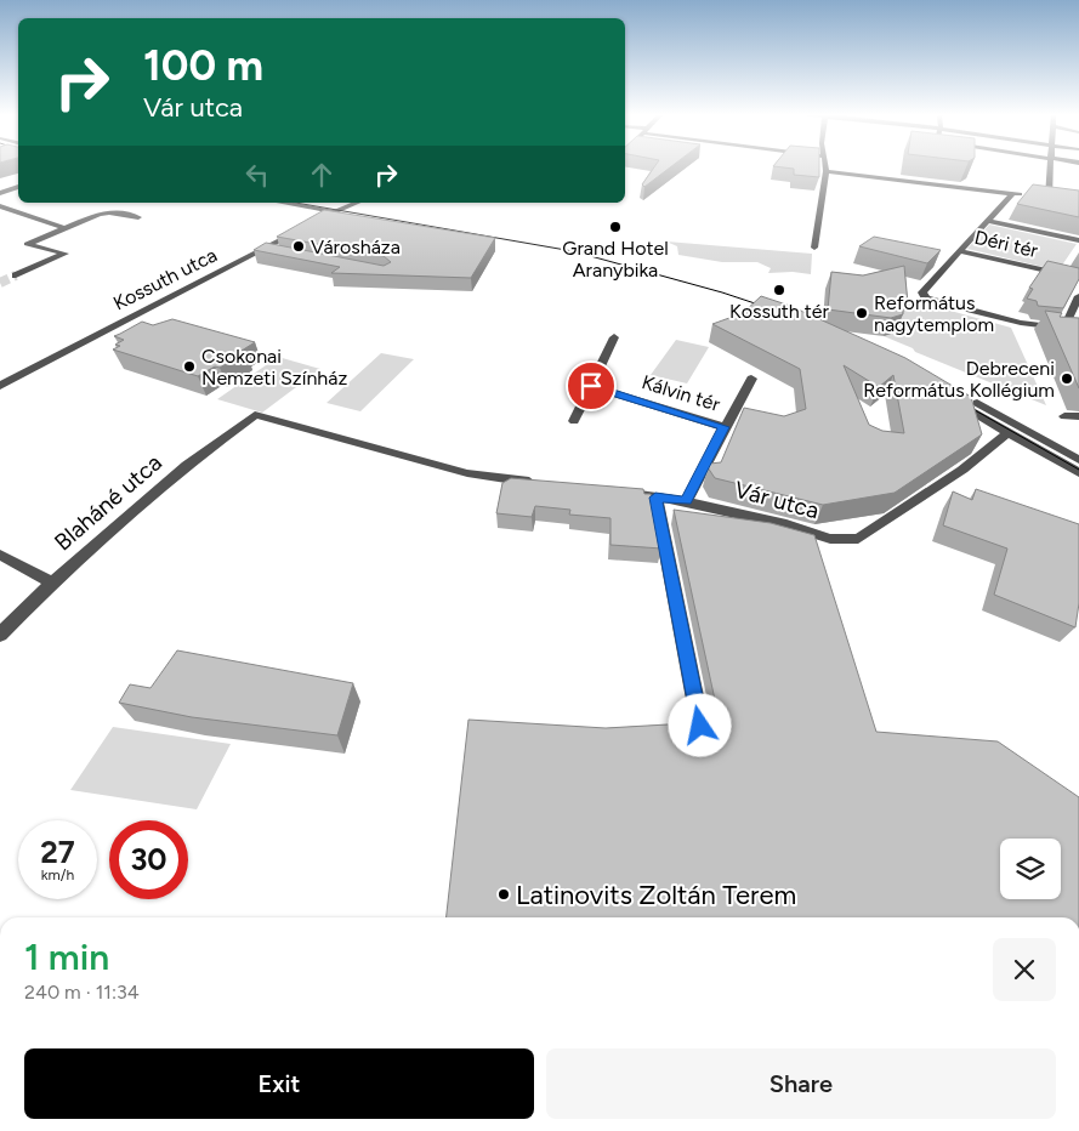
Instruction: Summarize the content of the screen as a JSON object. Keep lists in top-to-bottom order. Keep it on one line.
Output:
{"streets":{"street":["Déri tér","Kossuth utca","Kálvin tér","Vár utca","Blaháné utca"]},"crossings":[["Kálvin tér","Vár utca"]],"places":["Grand Hotel Aranybika","Városháza","Kossuth tér","Református nagytemplom","Csokonai Nemzeti Színház","Debreceni Református Kollégium","Latinovits Zoltán Terem"],"page":{"turn":["100 m","Vár utca"],"speed":"27 km/h","limit":"30","heading":["1 min","240 m · 11:34"],"buttons":["Exit","Share"]}}
